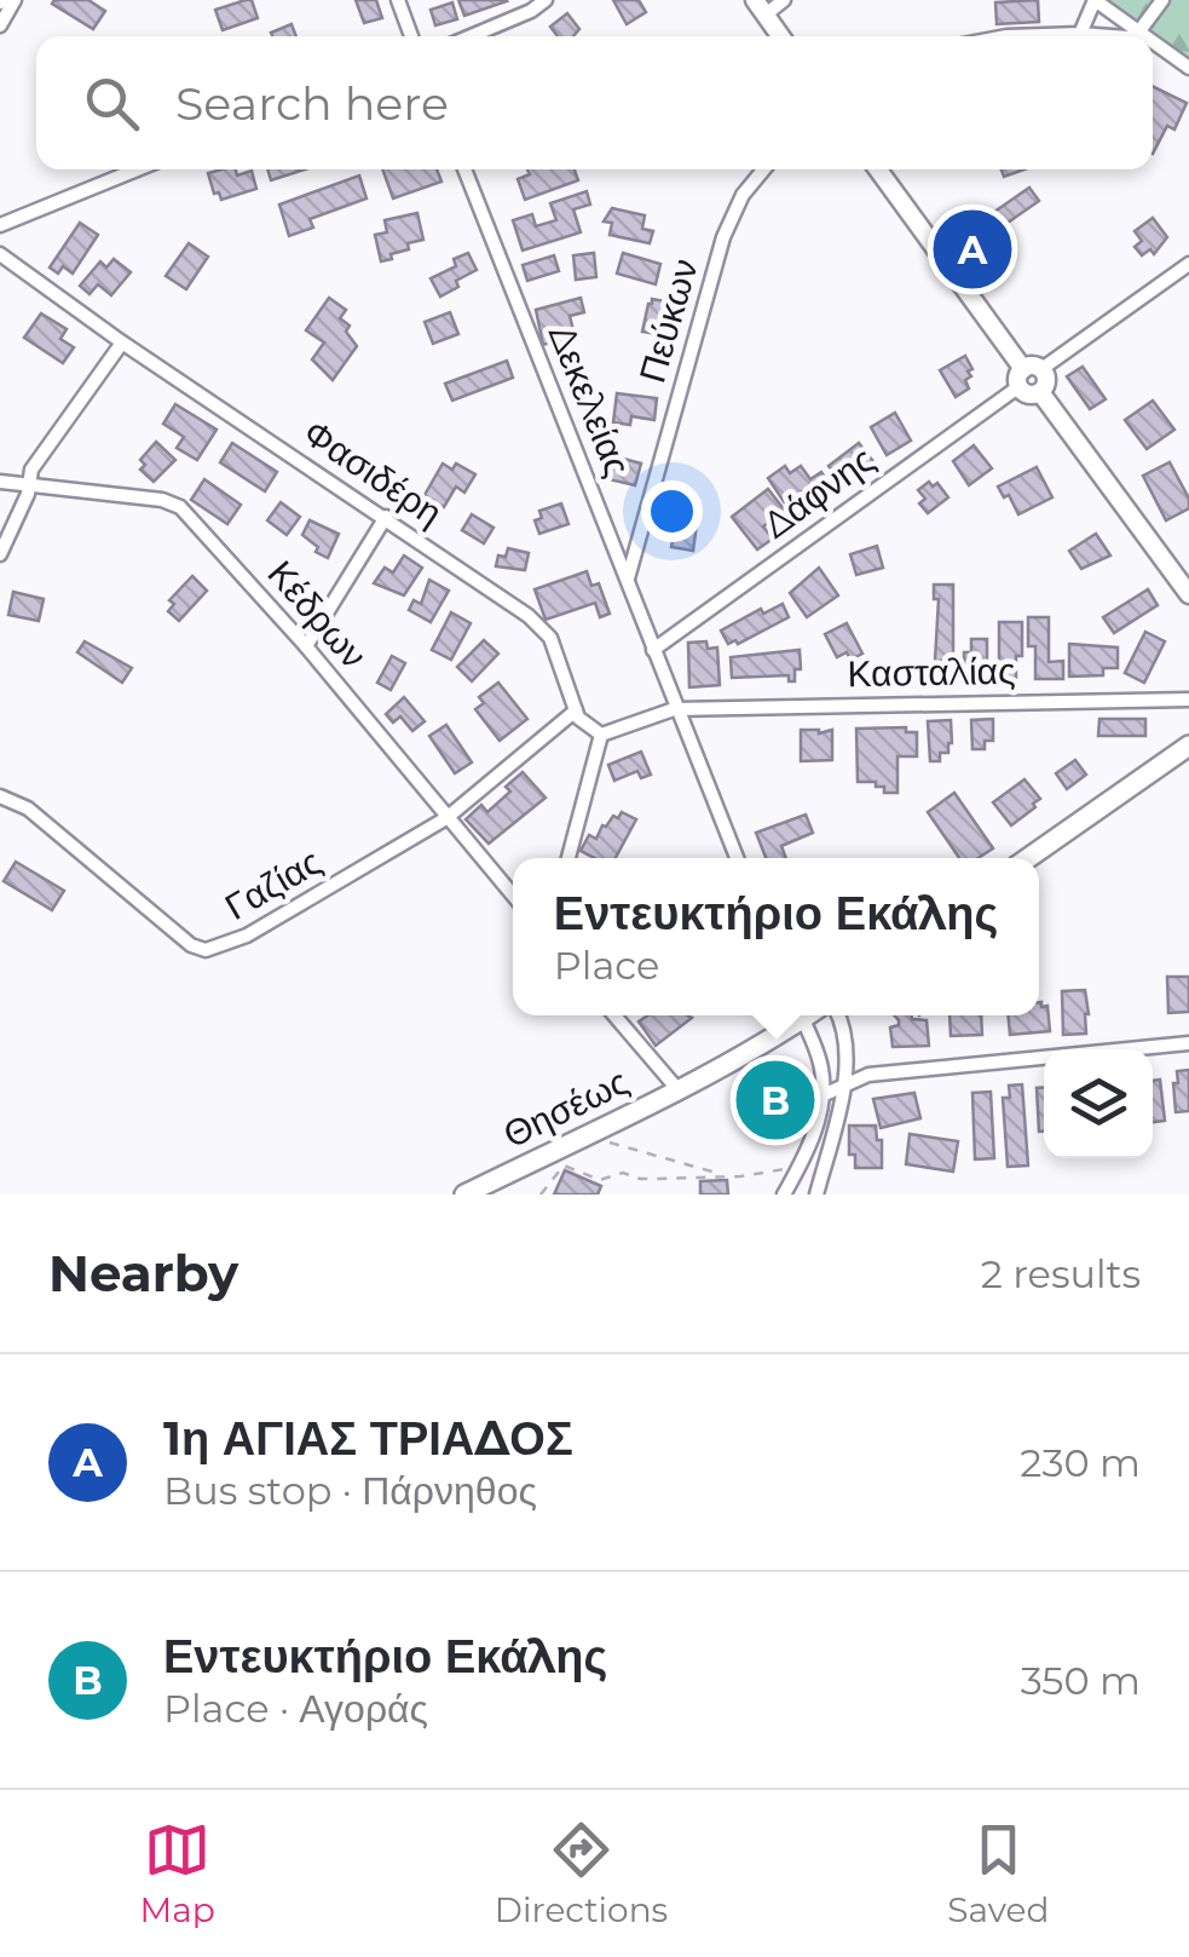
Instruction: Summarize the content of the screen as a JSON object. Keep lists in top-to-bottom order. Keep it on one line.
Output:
{"streets":{"main road":["Θησέως"],"street":["Πεύκων","Δεκελείας","Φασιδέρη","Δάφνης","Κέδρων","Κασταλίας","Γαζίας"]},"crossings":[["Πεύκων","Δεκελείας"],["Δεκελείας","Δάφνης"],["Δεκελείας","Κασταλίας"],["Φασιδέρη","Γαζίας"],["Κέδρων","Γαζίας"]],"page":{"search":"Search here","pins":["A","B"],"popup":["Εντευκτήριο Εκάλης","Place"],"heading":["Nearby","2 results"],"list":[{"mark":"A","name":"1η ΑΓΙΑΣ ΤΡΙΑΔΟΣ","note":"Bus stop · Πάρνηθος","value":"230 m"},{"mark":"B","name":"Εντευκτήριο Εκάλης","note":"Place · Αγοράς","value":"350 m"}],"nav":["Map","Directions","Saved"]}}
